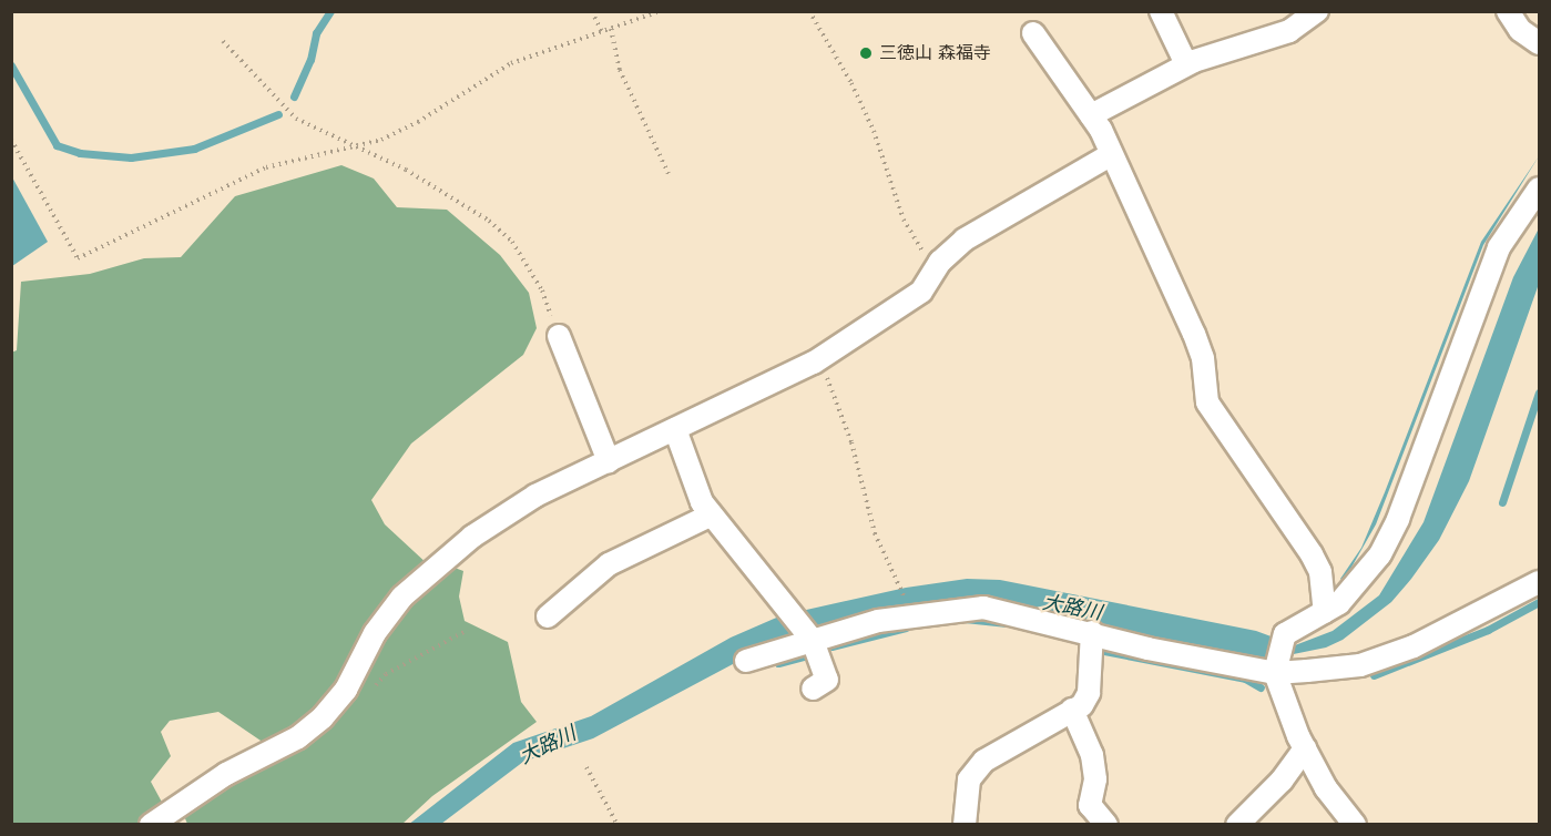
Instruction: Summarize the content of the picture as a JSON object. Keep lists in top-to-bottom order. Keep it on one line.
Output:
{"water":["大路川"],"places":["三徳山 森福寺"]}
